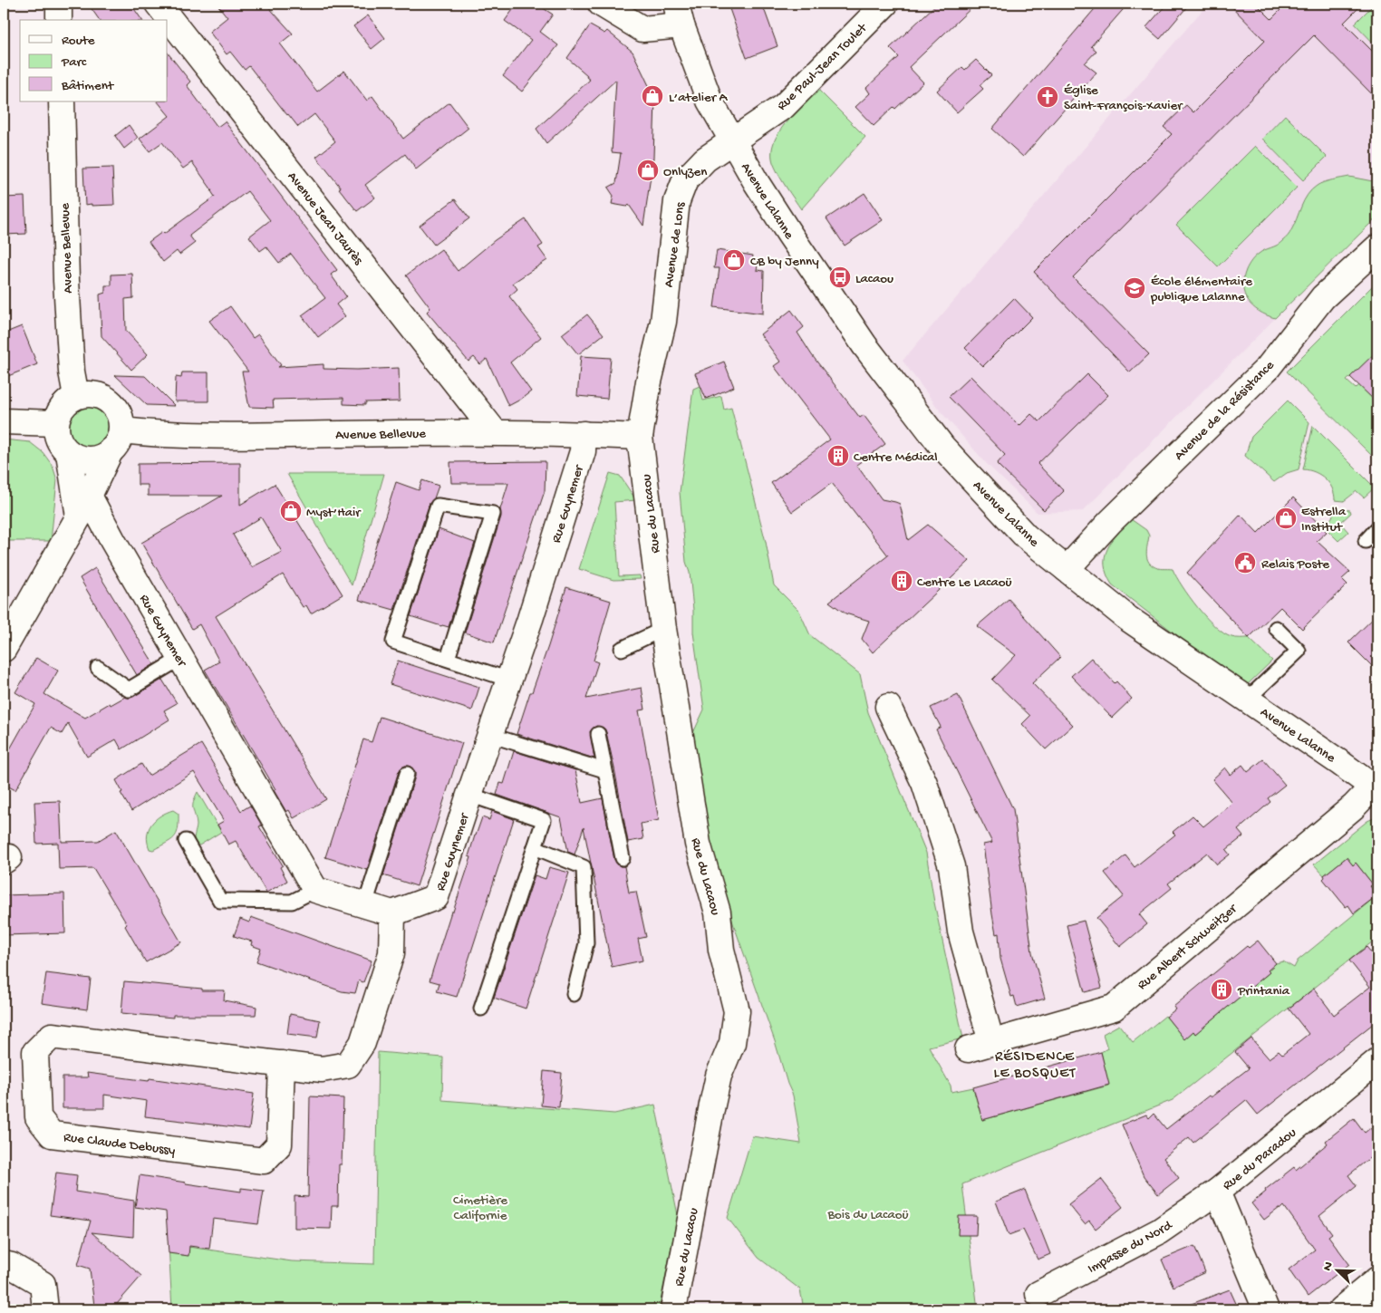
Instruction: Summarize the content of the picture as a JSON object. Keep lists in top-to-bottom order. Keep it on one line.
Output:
{"streets":{"street":["Rue Paul-Jean Toulet","Avenue Lalanne","Avenue Jean Jaurès","Avenue de Lons","Avenue Bellevue","Avenue de la Résistance","Rue Guynemer","Rue du Lacaou","Rue Albert Schweitzer","Rue Claude Debussy","Rue du Paradou","Impasse du Nord"]},"crossings":[["Rue Paul-Jean Toulet","Avenue Lalanne"],["Rue Paul-Jean Toulet","Avenue de Lons"],["Avenue Lalanne","Avenue de Lons"],["Avenue Lalanne","Avenue de la Résistance"],["Avenue Lalanne","Rue Albert Schweitzer"],["Avenue Jean Jaurès","Avenue Bellevue"],["Avenue de Lons","Avenue Bellevue"],["Avenue de Lons","Rue du Lacaou"],["Avenue Bellevue","Rue Guynemer"],["Avenue Bellevue","Rue du Lacaou"],["Rue Guynemer","Rue Claude Debussy"],["Rue du Paradou","Impasse du Nord"]],"districts":["RÉSIDENCE LE BOSQUET"],"parks":["Cimetière Californie","Bois du Lacaoü"],"places":{"shop":["L’atelier A","Onlyzen","CB by Jenny","Myst’Hair","Estrella Institut"],"church":["Église Saint-François-Xavier"],"bus stop":["Lacaou"],"school or university":["École élémentaire publique Lalanne"],"building":["Centre Médical","Centre Le Lacaoü","Printania"],"public building":["Relais Poste"]},"legend":["Route","Parc","Bâtiment"],"north":"top left"}
